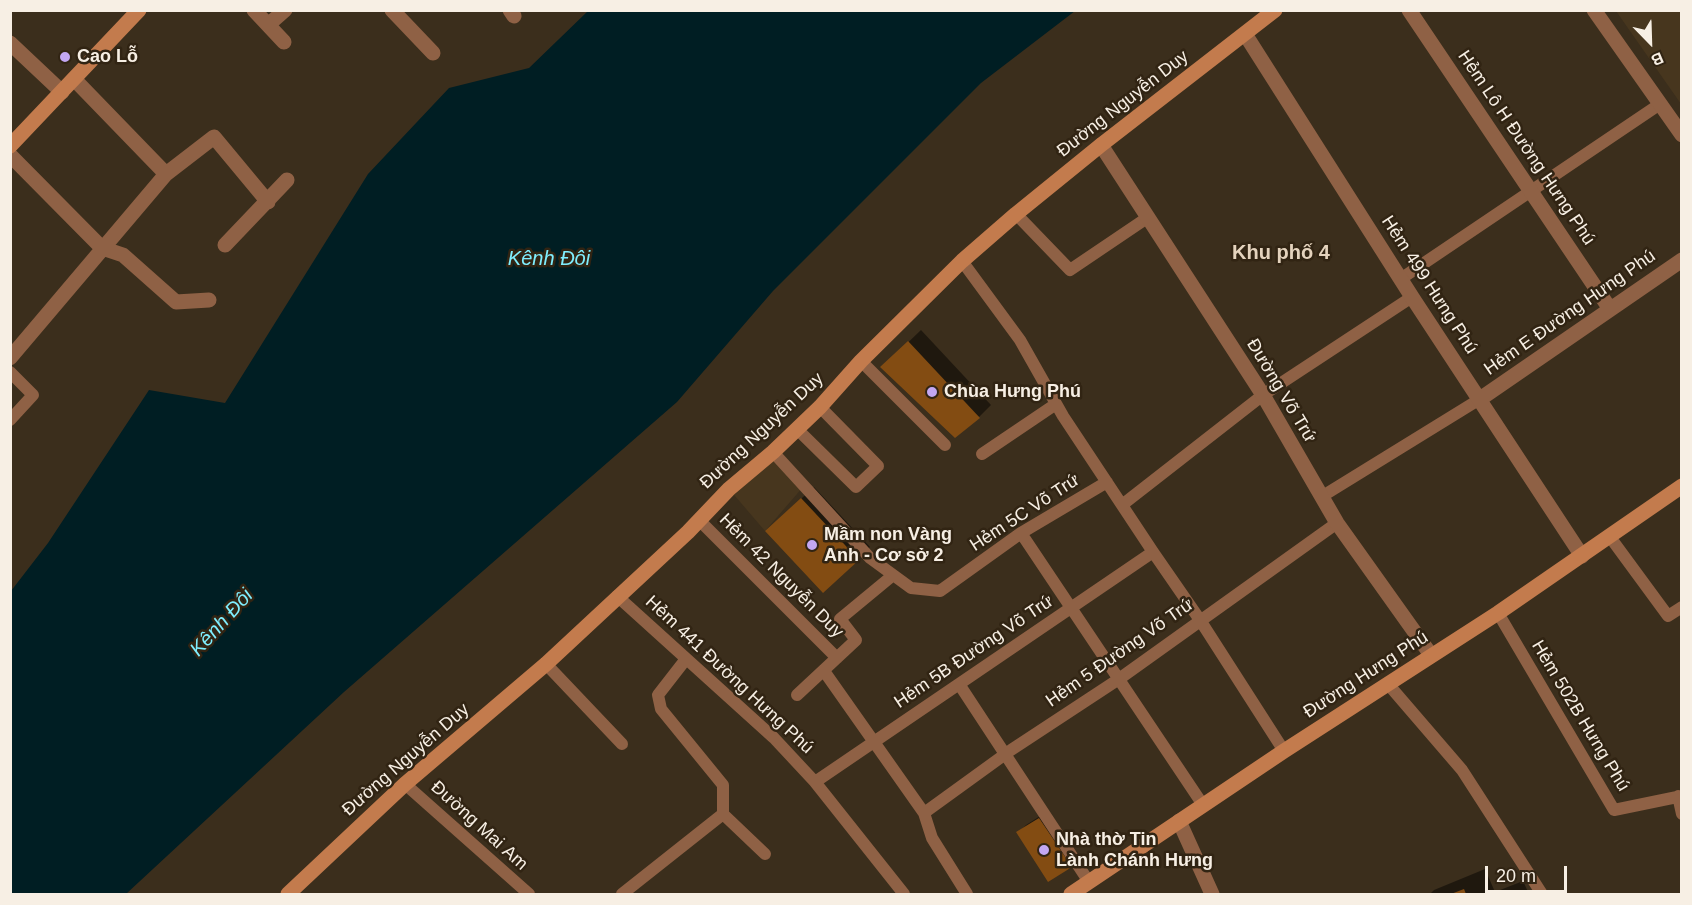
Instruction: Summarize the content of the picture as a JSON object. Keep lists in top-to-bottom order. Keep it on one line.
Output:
{"streets":{"street":["Đường Nguyễn Duy","Hẻm Lô H Đường Hưng Phú","Hẻm 499 Hưng Phú","Hẻm E Đường Hưng Phú","Đường Võ Trứ","Đường Hưng Phú"],"lane":["Hẻm 5C Võ Trứ","Hẻm 42 Nguyễn Duy","Hẻm 5B Đường Võ Trứ","Hẻm 5 Đường Võ Trứ","Hẻm 441 Đường Hưng Phú","Hẻm 502B Hưng Phú","Đường Mai Am"]},"crossings":[["Đường Nguyễn Duy","Hẻm 499 Hưng Phú"],["Đường Nguyễn Duy","Đường Võ Trứ"],["Đường Nguyễn Duy","Hẻm 5C Võ Trứ"],["Đường Nguyễn Duy","Hẻm 42 Nguyễn Duy"],["Đường Nguyễn Duy","Hẻm 441 Đường Hưng Phú"],["Đường Nguyễn Duy","Đường Mai Am"],["Hẻm Lô H Đường Hưng Phú","Hẻm E Đường Hưng Phú"],["Hẻm 499 Hưng Phú","Hẻm E Đường Hưng Phú"],["Hẻm 499 Hưng Phú","Đường Hưng Phú"],["Đường Võ Trứ","Hẻm 5 Đường Võ Trứ"],["Đường Võ Trứ","Đường Hưng Phú"],["Hẻm 5B Đường Võ Trứ","Hẻm 441 Đường Hưng Phú"],["Đường Hưng Phú","Hẻm 502B Hưng Phú"]],"districts":["Khu phố 4"],"water":["Kênh Đôi"],"places":["Cao Lỗ","Chùa Hưng Phú","Mầm non Vàng Anh - Cơ sở 2","Nhà thờ Tin Lành Chánh Hưng"],"scale_bar":"20 m","north":"bottom right"}
